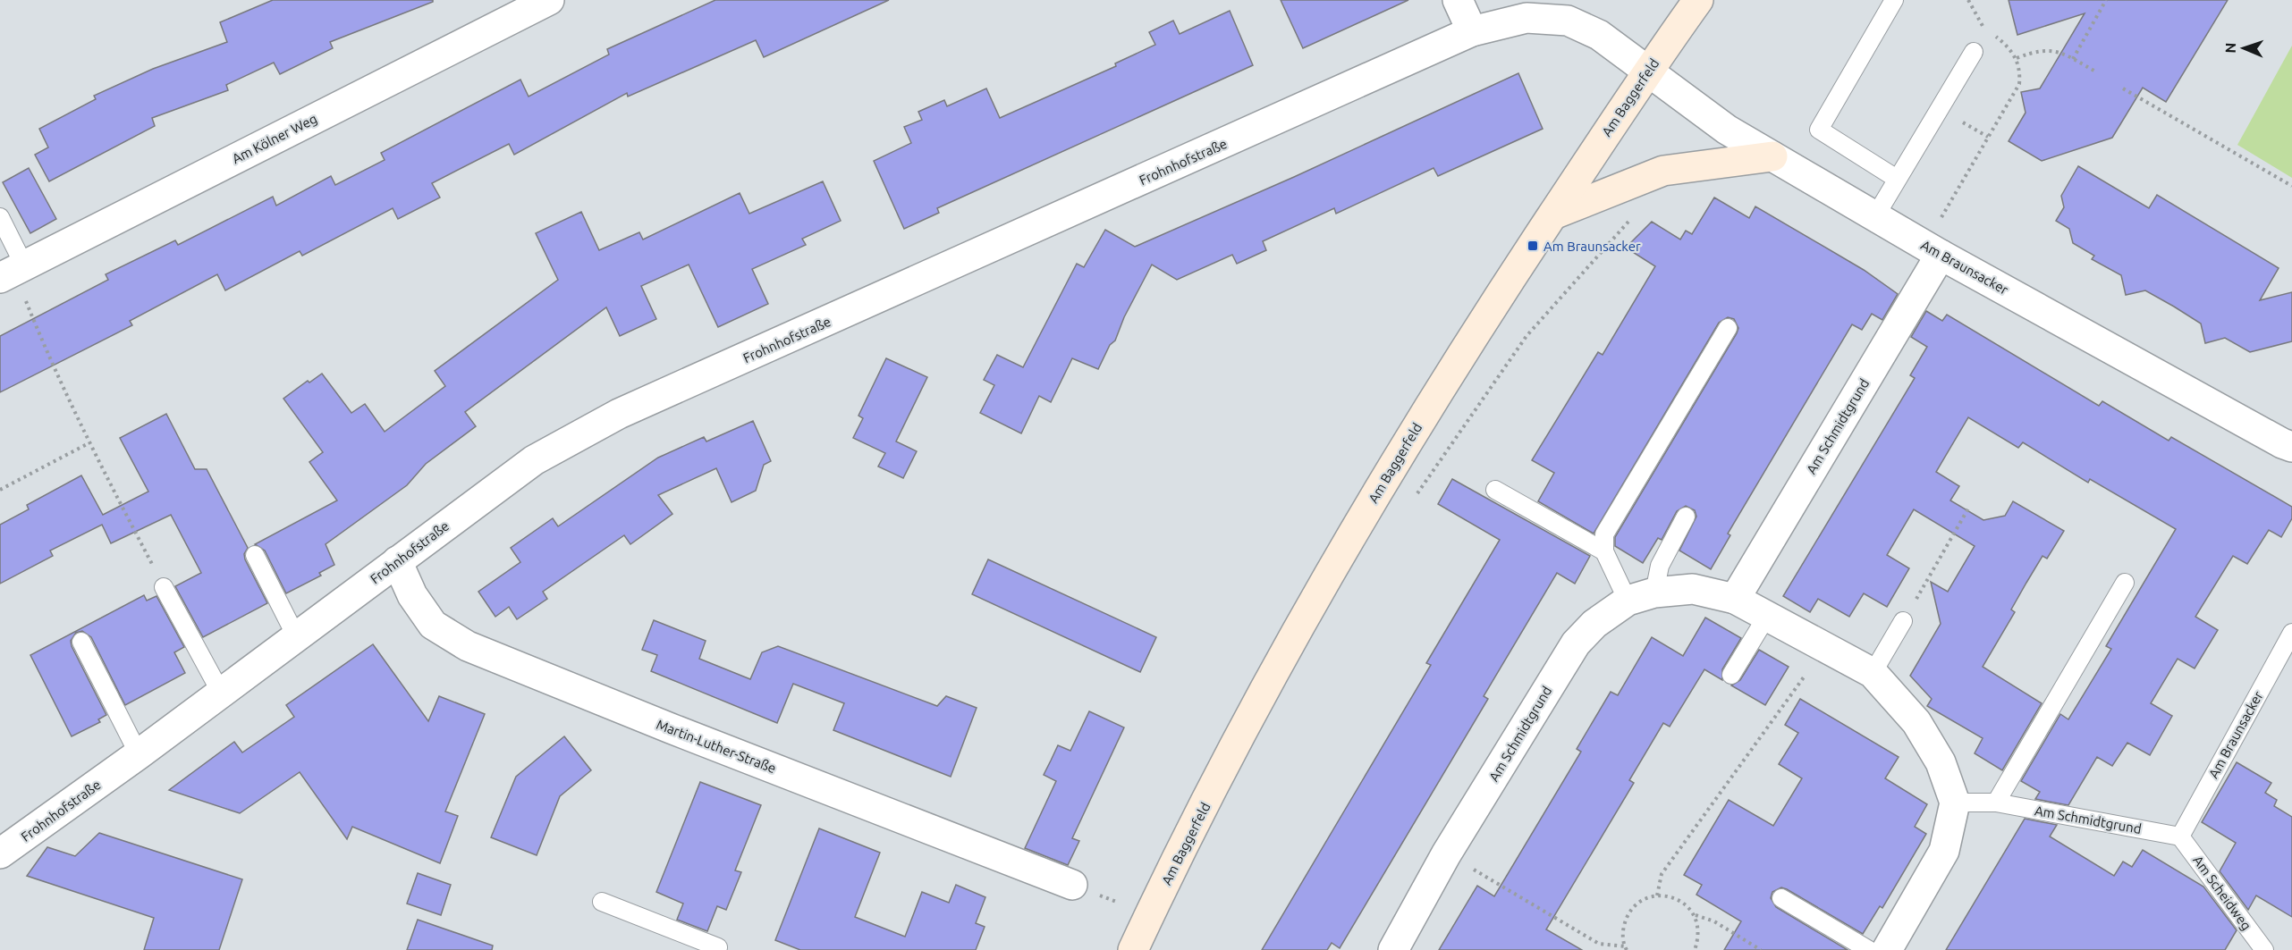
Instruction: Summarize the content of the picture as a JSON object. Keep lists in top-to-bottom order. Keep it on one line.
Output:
{"streets":{"main road":["Am Baggerfeld"],"street":["Am Kölner Weg","Frohnhofstraße","Am Braunsacker","Am Schmidtgrund","Martin-Luther-Straße"],"lane":["Am Scheidweg"]},"crossings":[["Am Baggerfeld","Frohnhofstraße"],["Am Baggerfeld","Am Braunsacker"],["Frohnhofstraße","Am Braunsacker"],["Frohnhofstraße","Martin-Luther-Straße"],["Am Braunsacker","Am Schmidtgrund"],["Am Braunsacker","Am Scheidweg"],["Am Schmidtgrund","Am Scheidweg"]],"places":{"transit":["Am Braunsacker"]},"north":"left"}
